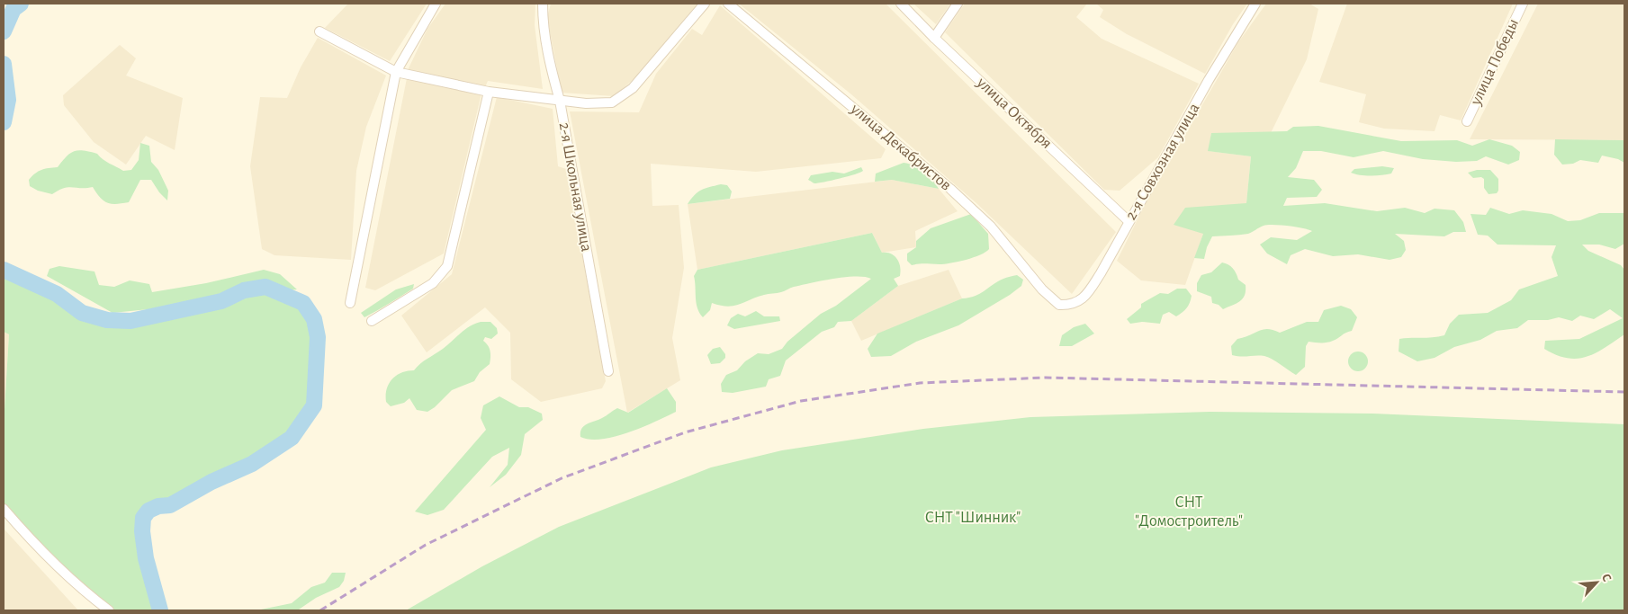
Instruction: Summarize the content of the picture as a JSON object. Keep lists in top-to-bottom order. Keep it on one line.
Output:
{"streets":{"street":["улица Победы","улица Октября","улица Декабристов","2-я Совхозная улица","2-я Школьная улица"]},"crossings":[["улица Октября","2-я Совхозная улица"],["улица Декабристов","2-я Совхозная улица"]],"parks":["СНТ \"Домостроитель\"","СНТ \"Шинник\""],"north":"top right"}
